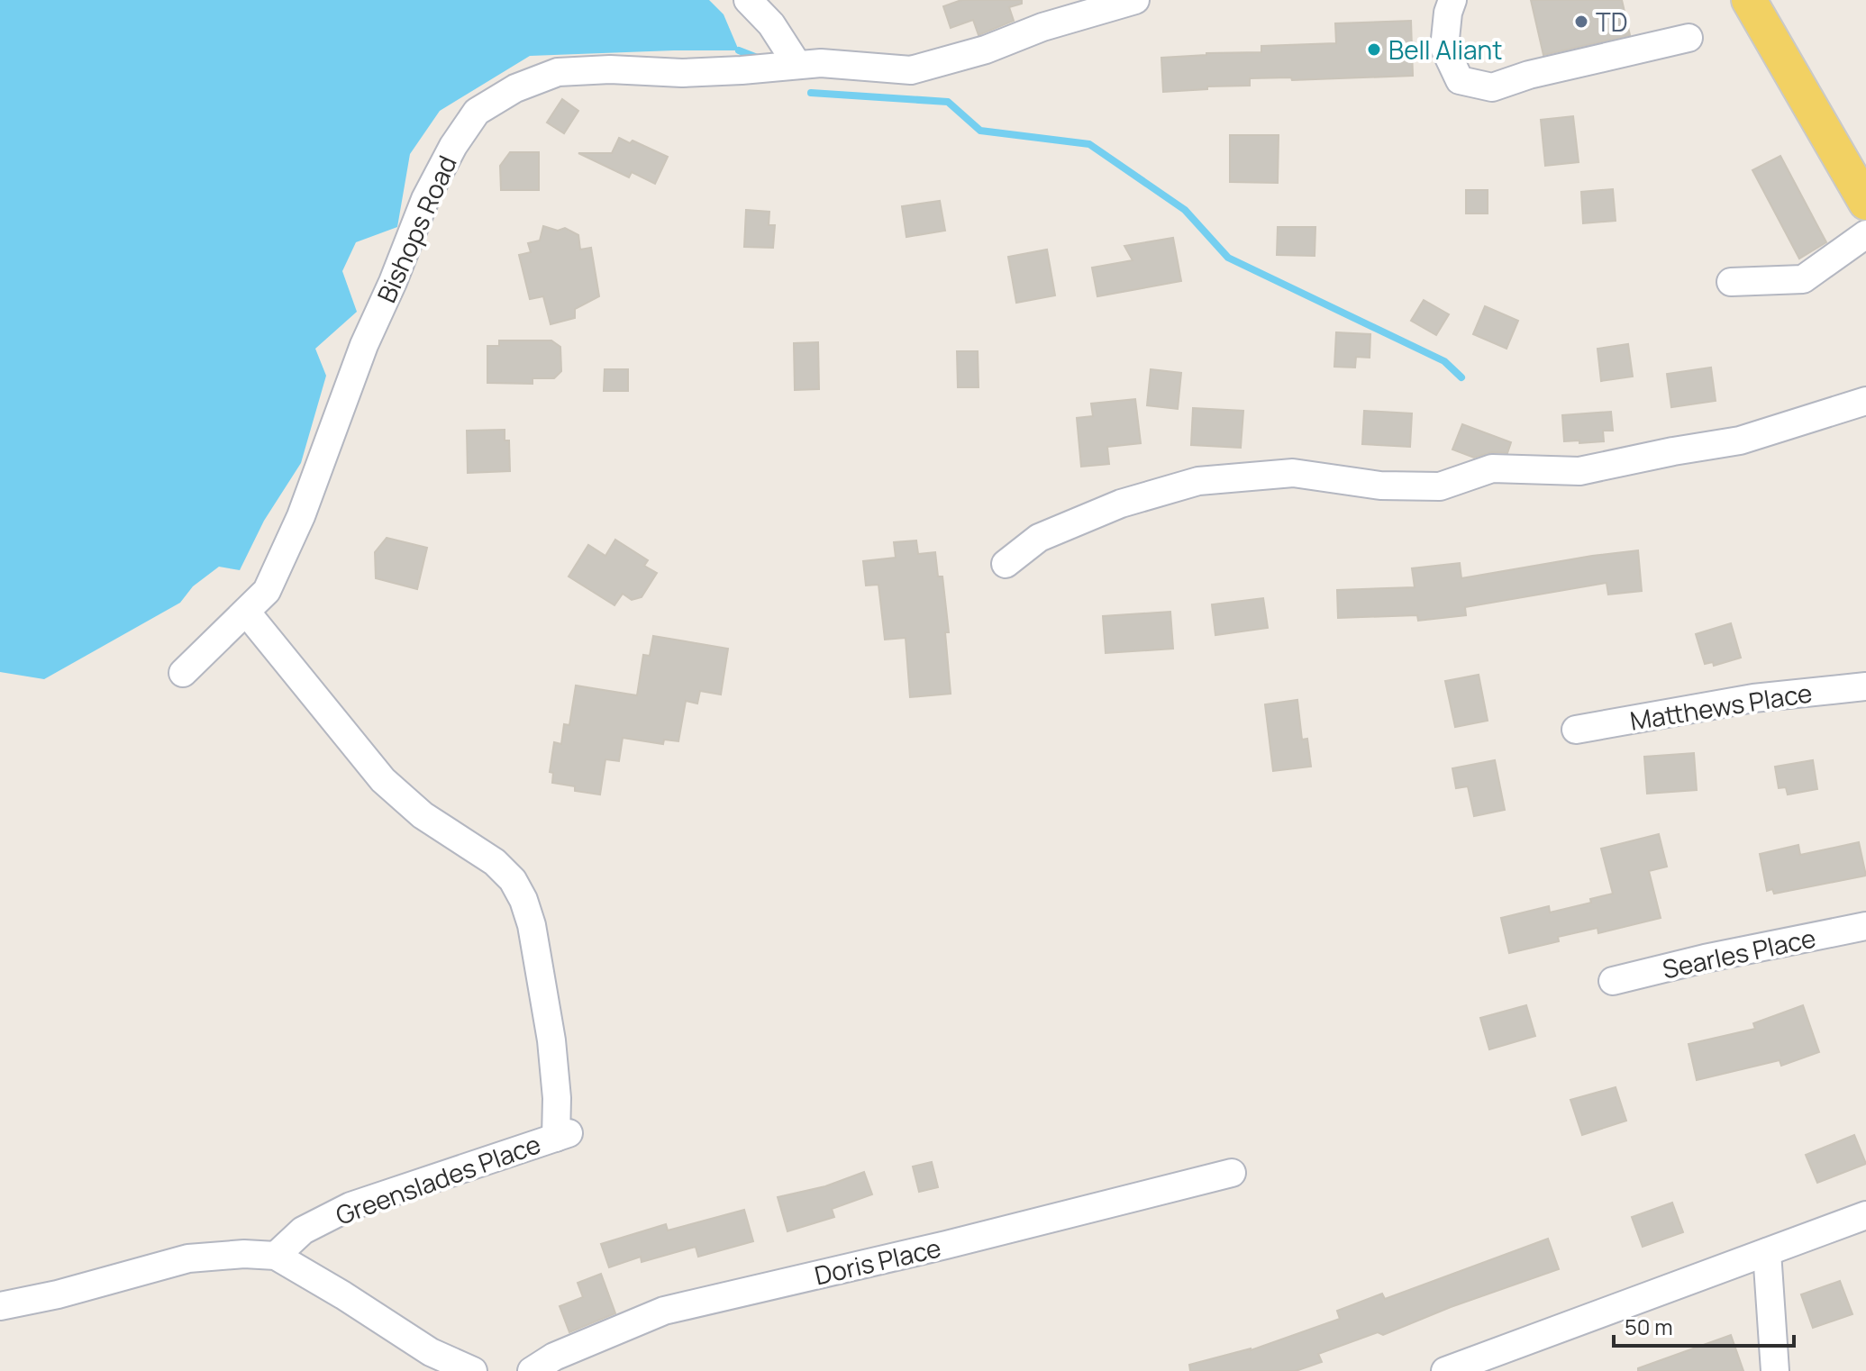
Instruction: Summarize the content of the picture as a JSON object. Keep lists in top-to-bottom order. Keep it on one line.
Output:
{"streets":{"street":["Bishops Road","Matthews Place","Searles Place","Greenslades Place","Doris Place"]},"crossings":[["Bishops Road","Greenslades Place"]],"places":["TD","Bell Aliant"],"scale_bar":"50 m"}
